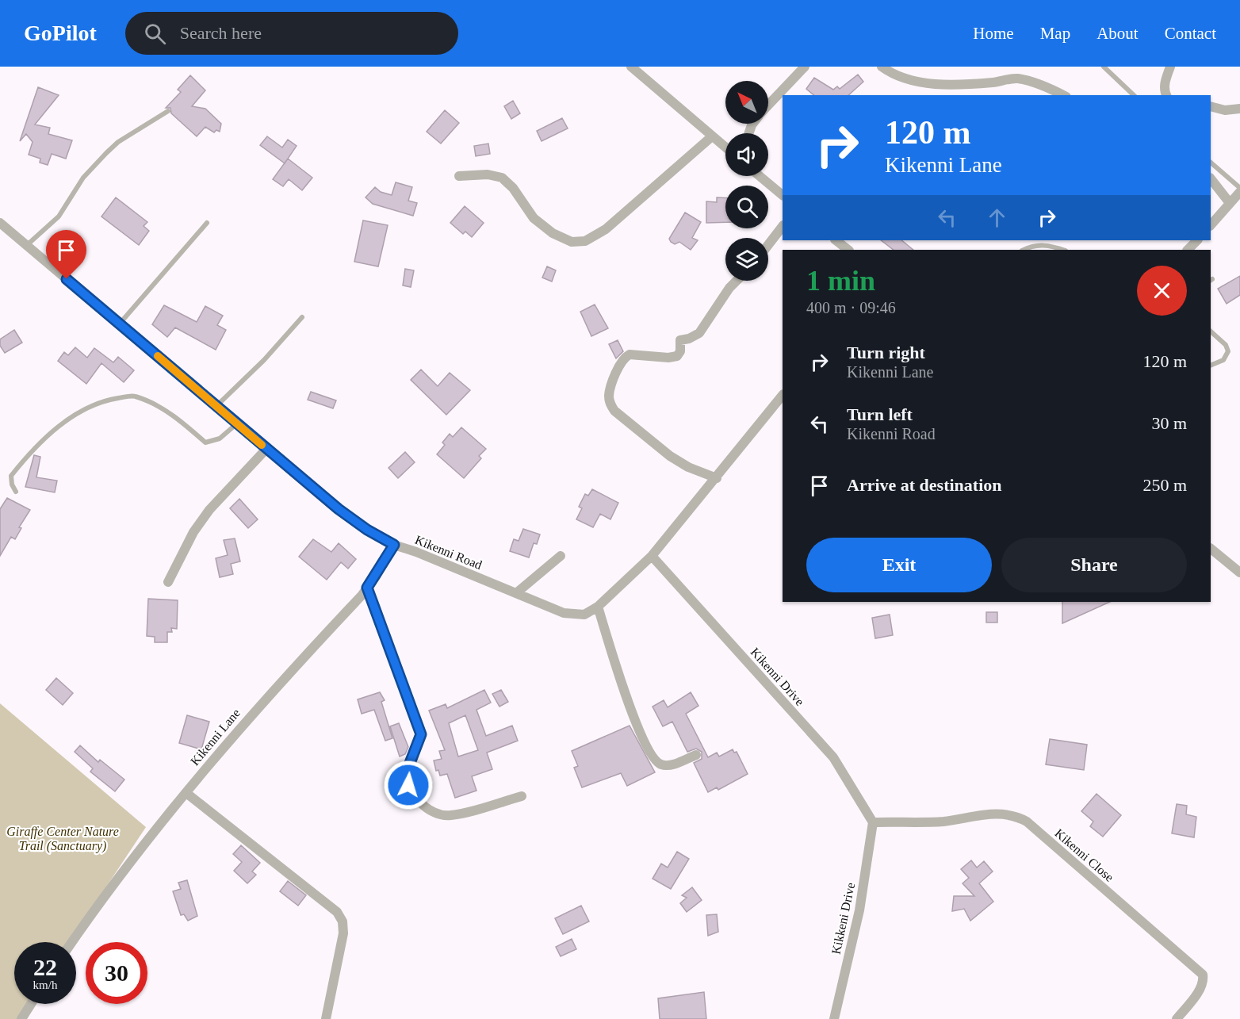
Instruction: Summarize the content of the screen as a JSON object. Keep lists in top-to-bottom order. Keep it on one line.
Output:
{"streets":{"street":["Kikenni Road","Kikenni Drive","Kikenni Lane","Kikenni Close","Kikkeni Drive"]},"crossings":[["Kikenni Road","Kikenni Drive"],["Kikenni Road","Kikenni Lane"],["Kikenni Drive","Kikenni Close"],["Kikenni Drive","Kikkeni Drive"],["Kikenni Close","Kikkeni Drive"]],"parks":["Giraffe Center Nature Trail (Sanctuary)"],"north":"top left","page":{"header":"GoPilot","search":"Search here","nav":["Home","Map","About","Contact"],"turn":["120 m","Kikenni Lane"],"heading":["1 min","400 m · 09:46"],"list":[{"name":"Turn right","note":"Kikenni Lane","value":"120 m"},{"name":"Turn left","note":"Kikenni Road","value":"30 m"},{"name":"Arrive at destination","value":"250 m"}],"buttons":["Exit","Share"],"speed":"22 km/h","limit":"30"}}
